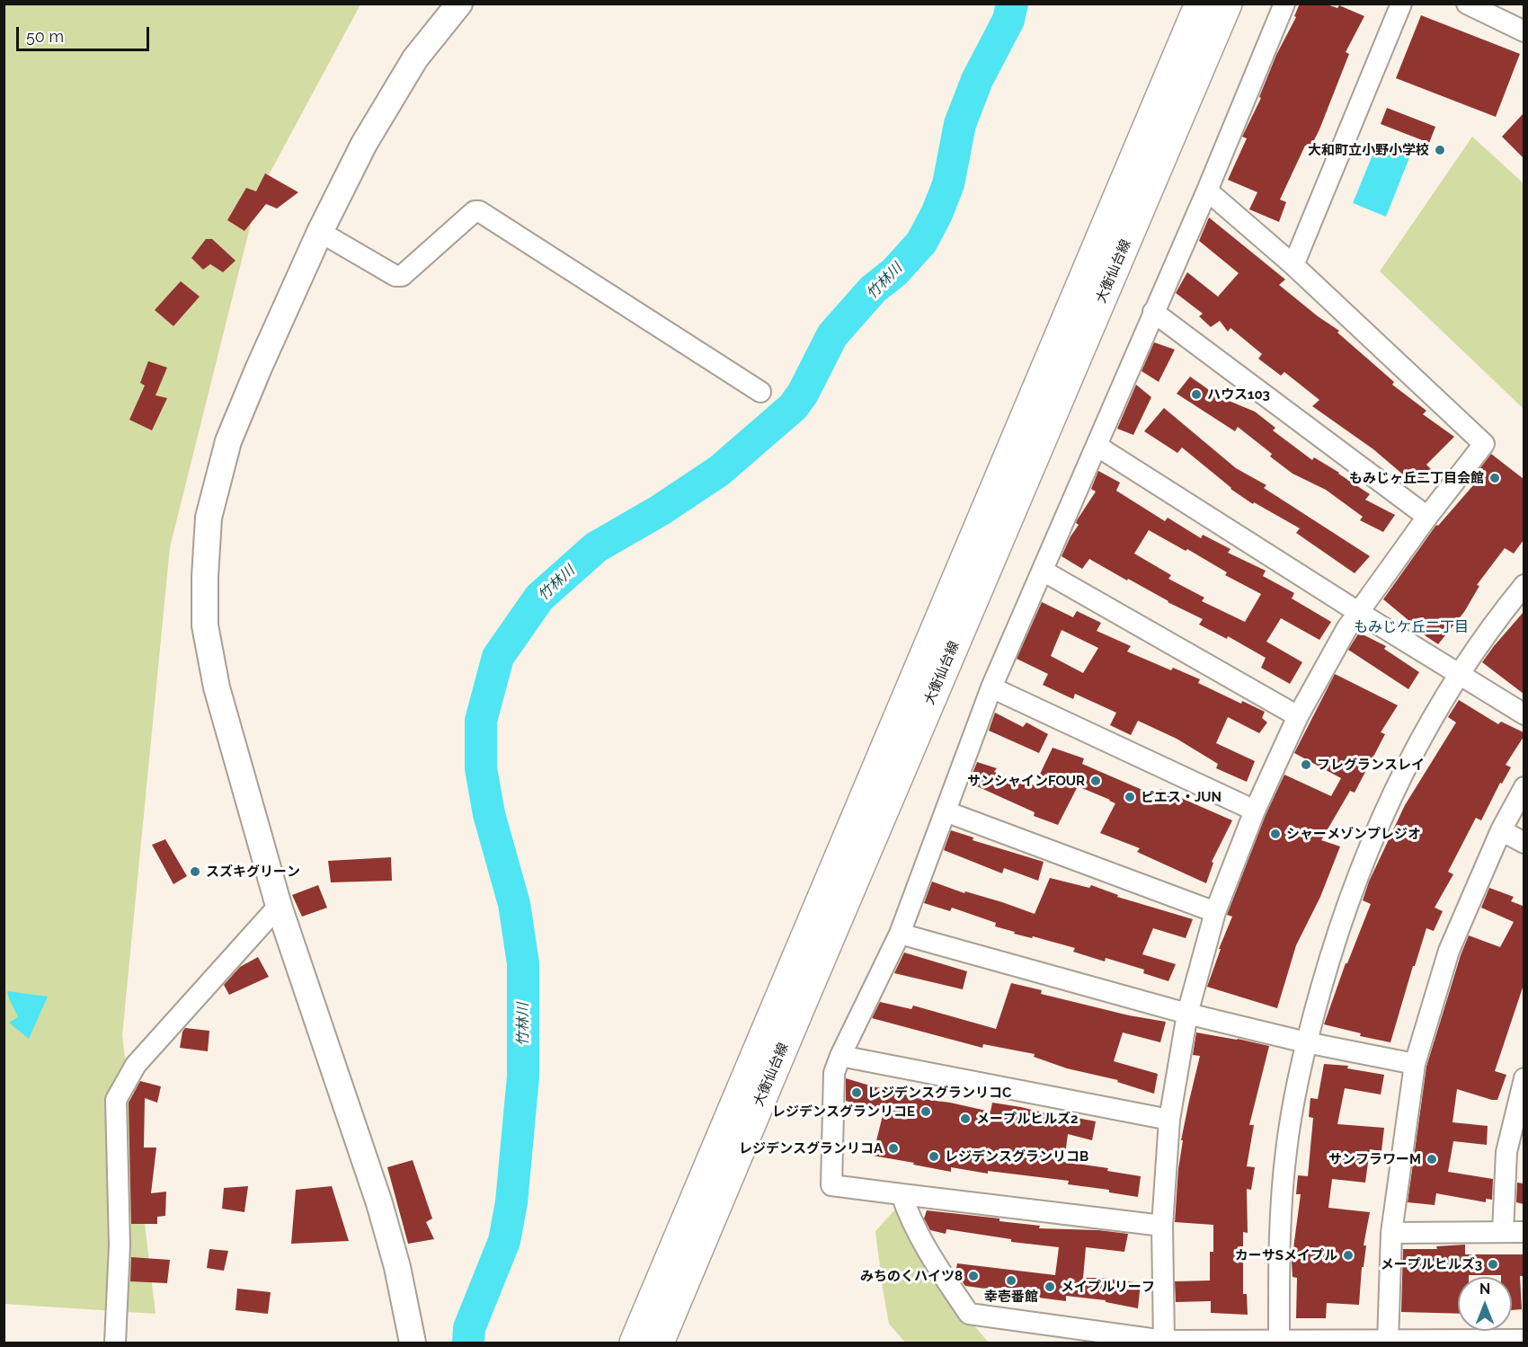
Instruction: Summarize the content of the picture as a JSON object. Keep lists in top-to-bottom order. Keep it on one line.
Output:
{"streets":{"main road":["大衡仙台線"]},"districts":["もみじケ丘二丁目"],"water":["竹林川"],"places":["大和町立小野小学校","ハウス103","もみじヶ丘二丁目会館","フレグランスレイ","サンシャインFOUR","ピエス・JUN","シャーメゾンプレジオ","スズキグリーン","レジデンスグランリコC","レジデンスグランリコE","メープルヒルズ2","レジデンスグランリコA","レジデンスグランリコB","サンフラワーM","カーサSメイプル","メープルヒルズ3","みちのくハイツ8","幸壱番館","メイプルリーフ"],"scale_bar":"50 m","north":"top"}
